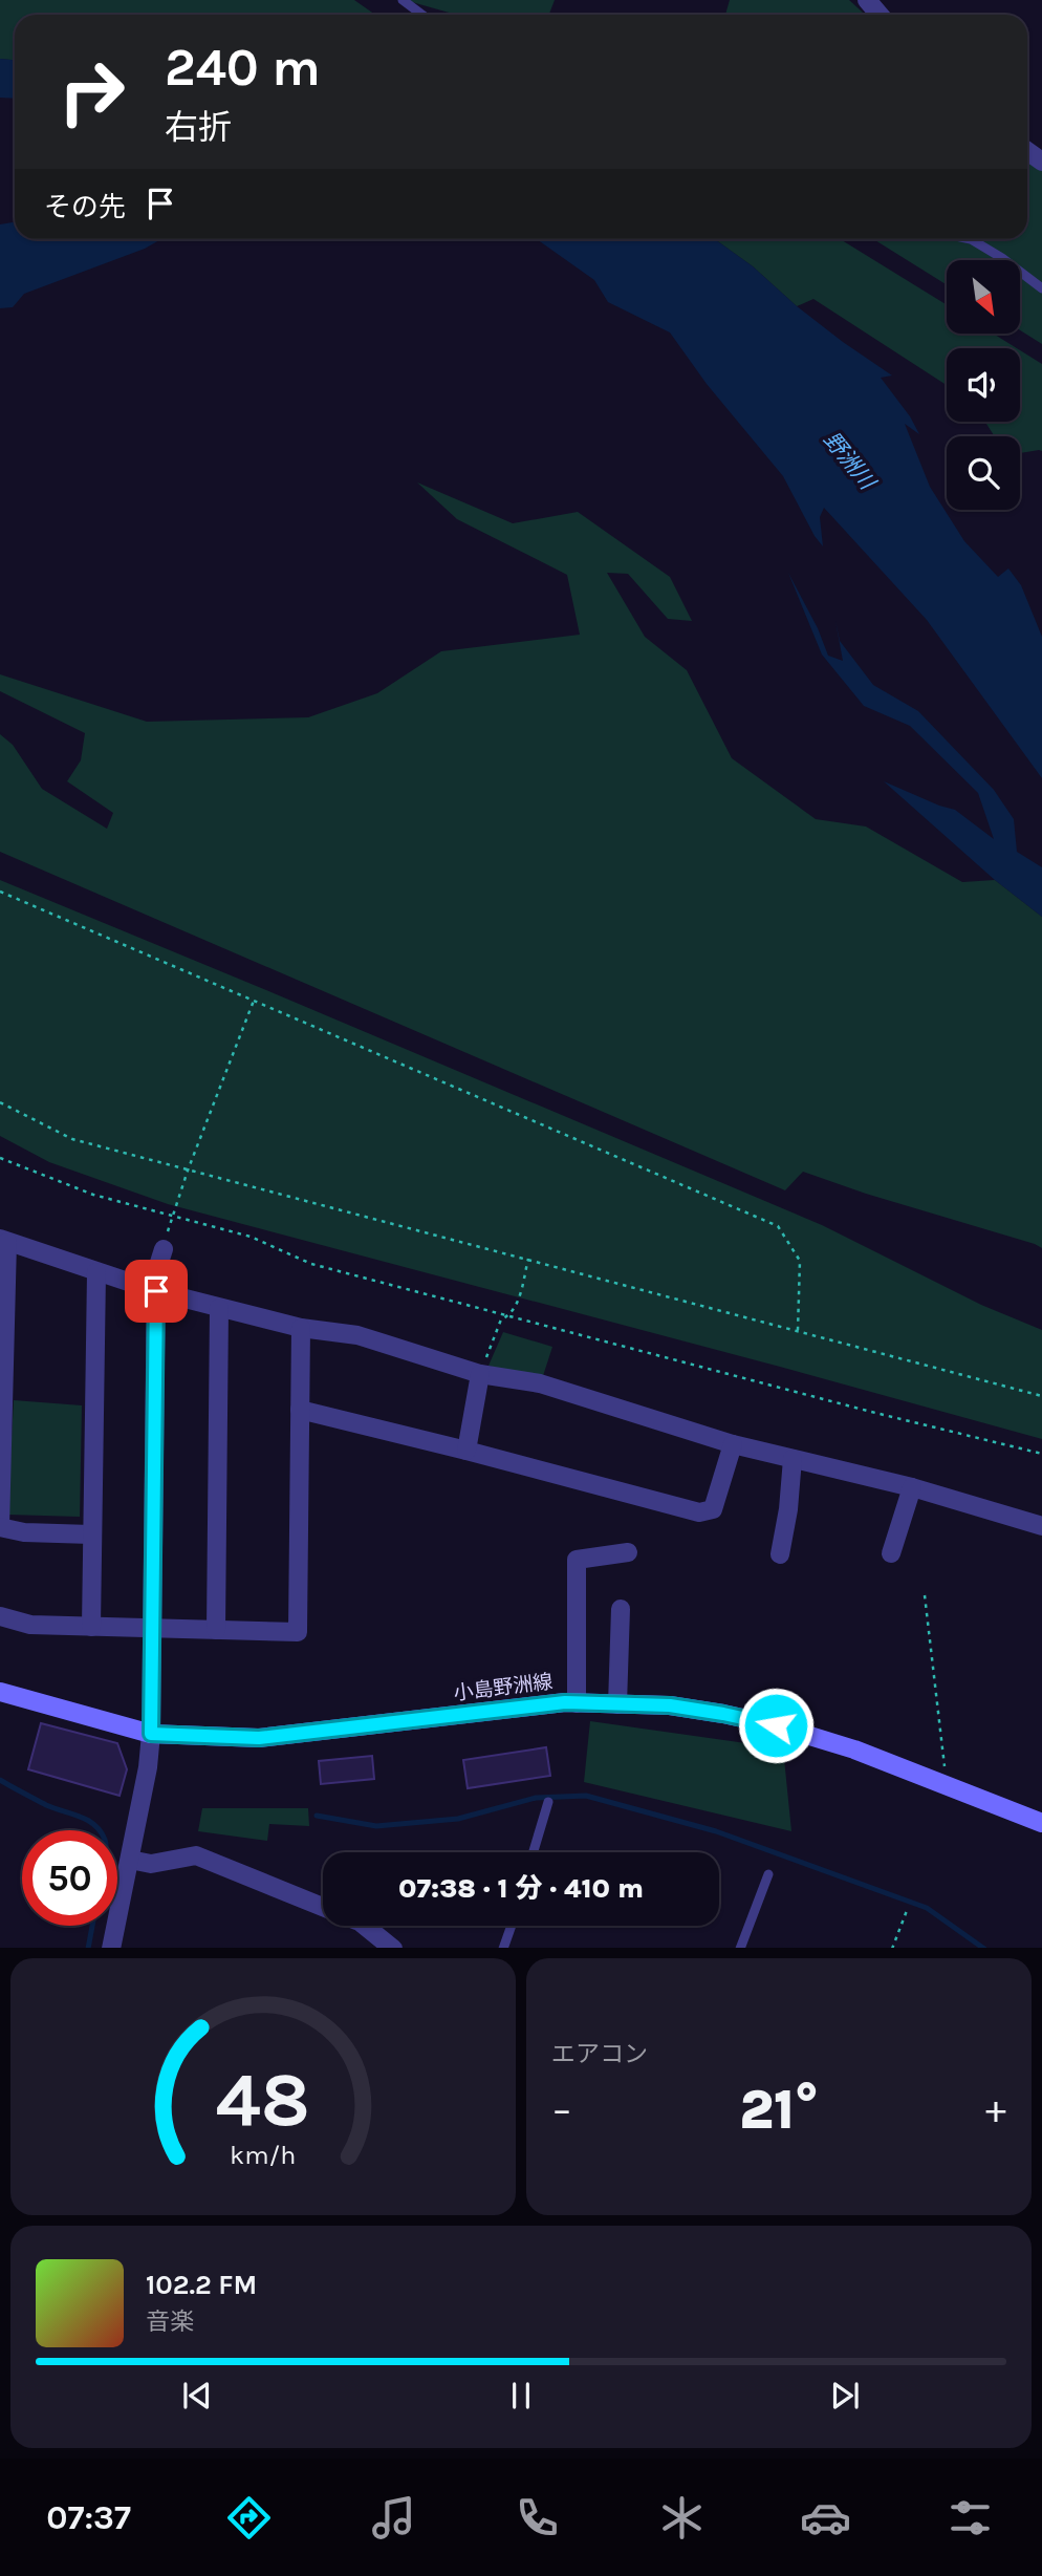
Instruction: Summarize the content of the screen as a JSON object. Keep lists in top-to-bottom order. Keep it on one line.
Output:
{"streets":{"main road":["小島野洲線"]},"water":["野洲川"],"north":"bottom right","page":{"turn":["240 m","右折"],"then":"その先","limit":"50","trip":"07:38 · 1 分 · 410 m","tile":"エアコン","heat":["−","21°","+"],"song":["102.2 FM","音楽"],"tabs":"07:37","gauge":["48","km/h"]}}
